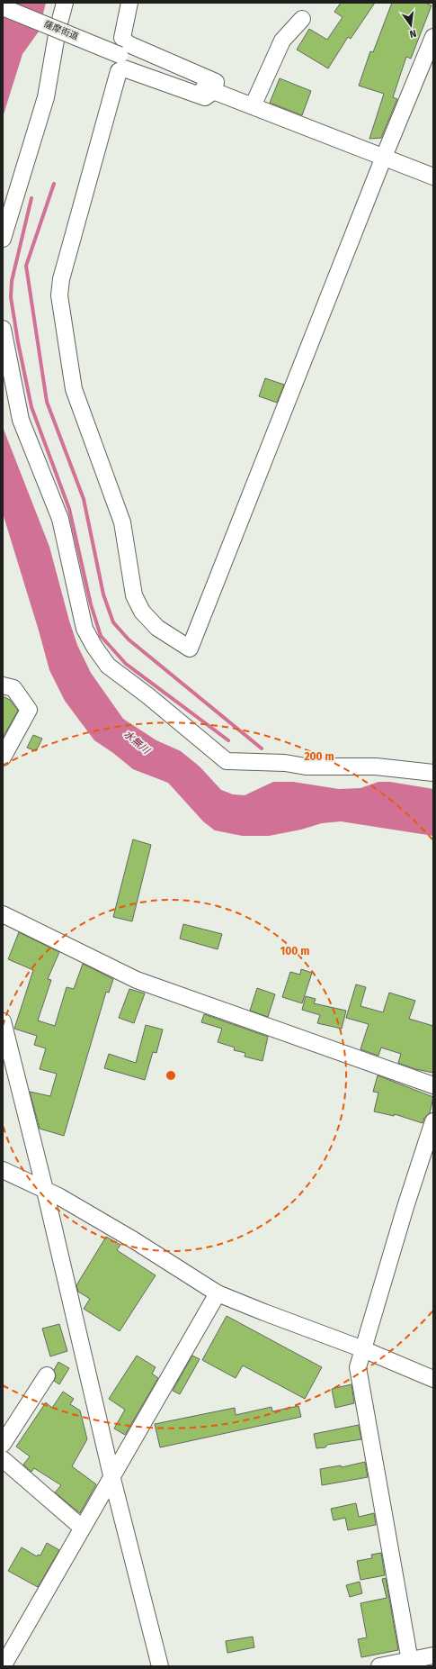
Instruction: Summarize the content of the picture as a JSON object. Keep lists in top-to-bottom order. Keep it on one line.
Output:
{"streets":{"street":["薩摩街道"]},"water":["水無川"],"north":"bottom","rings":["200 m","100 m"]}
